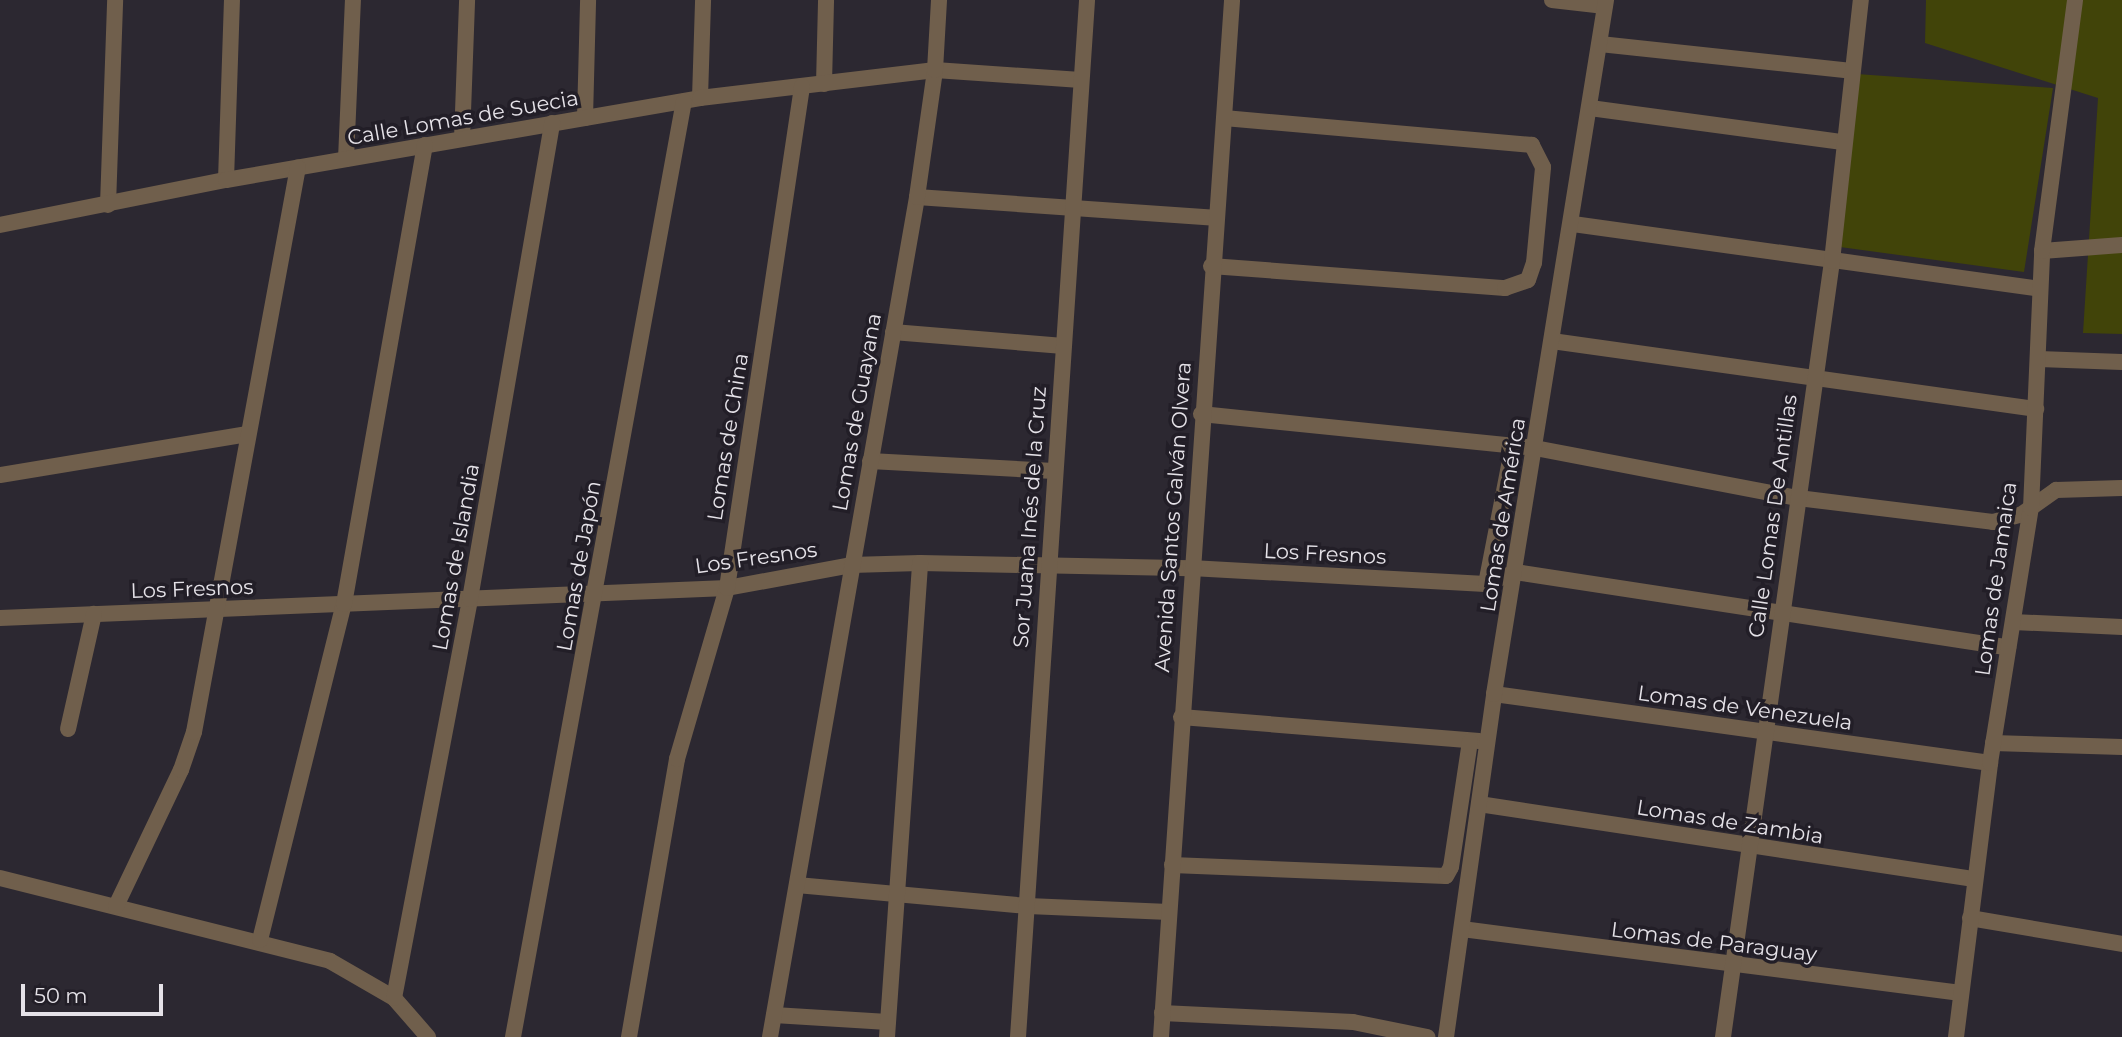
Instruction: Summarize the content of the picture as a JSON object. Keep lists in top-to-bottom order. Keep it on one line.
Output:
{"streets":{"street":["Calle Lomas de Suecia","Lomas de Guayana","Lomas de China","Lomas de América","Calle Lomas De Antillas","Sor Juana Inés de la Cruz","Avenida Santos Galván Olvera","Los Fresnos","Lomas de Islandia","Lomas de Japón","Lomas de Jamaica","Lomas de Venezuela","Lomas de Zambia","Lomas de Paraguay"]},"crossings":[["Calle Lomas de Suecia","Lomas de Guayana"],["Calle Lomas de Suecia","Lomas de China"],["Calle Lomas de Suecia","Sor Juana Inés de la Cruz"],["Calle Lomas de Suecia","Lomas de Islandia"],["Calle Lomas de Suecia","Lomas de Japón"],["Lomas de Guayana","Los Fresnos"],["Lomas de China","Los Fresnos"],["Lomas de América","Los Fresnos"],["Lomas de América","Lomas de Venezuela"],["Lomas de América","Lomas de Zambia"],["Lomas de América","Lomas de Paraguay"],["Calle Lomas De Antillas","Lomas de Venezuela"],["Calle Lomas De Antillas","Lomas de Zambia"],["Calle Lomas De Antillas","Lomas de Paraguay"],["Sor Juana Inés de la Cruz","Los Fresnos"],["Avenida Santos Galván Olvera","Los Fresnos"],["Los Fresnos","Lomas de Islandia"],["Los Fresnos","Lomas de Japón"],["Lomas de Jamaica","Lomas de Venezuela"],["Lomas de Jamaica","Lomas de Zambia"],["Lomas de Jamaica","Lomas de Paraguay"]],"scale_bar":"50 m"}
